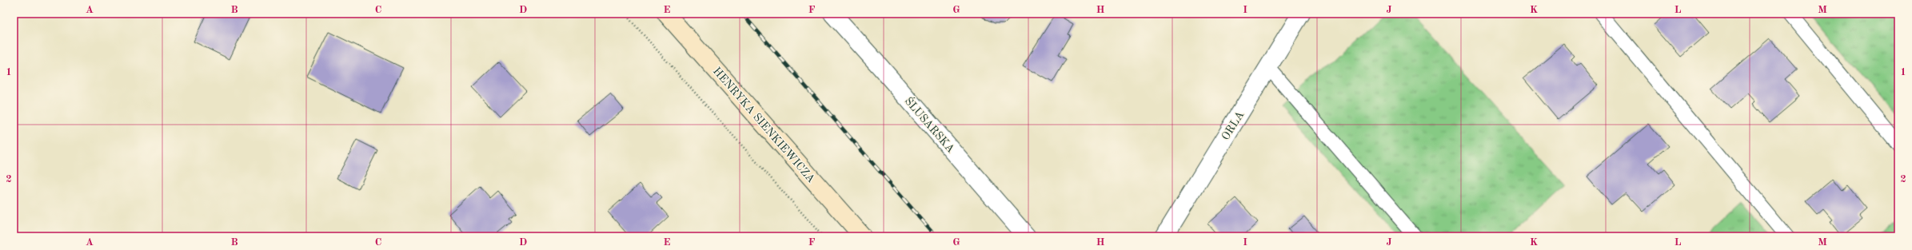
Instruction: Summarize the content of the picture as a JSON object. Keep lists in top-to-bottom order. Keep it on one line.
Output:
{"streets":{"main road":["HENRYKA SIENKIEWICZA"],"street":["ŚLUSARSKA","ORLA"]},"grid":{"columns":["A","B","C","D","E","F","G","H","I","J","K","L","M"],"rows":["1","2"]}}
